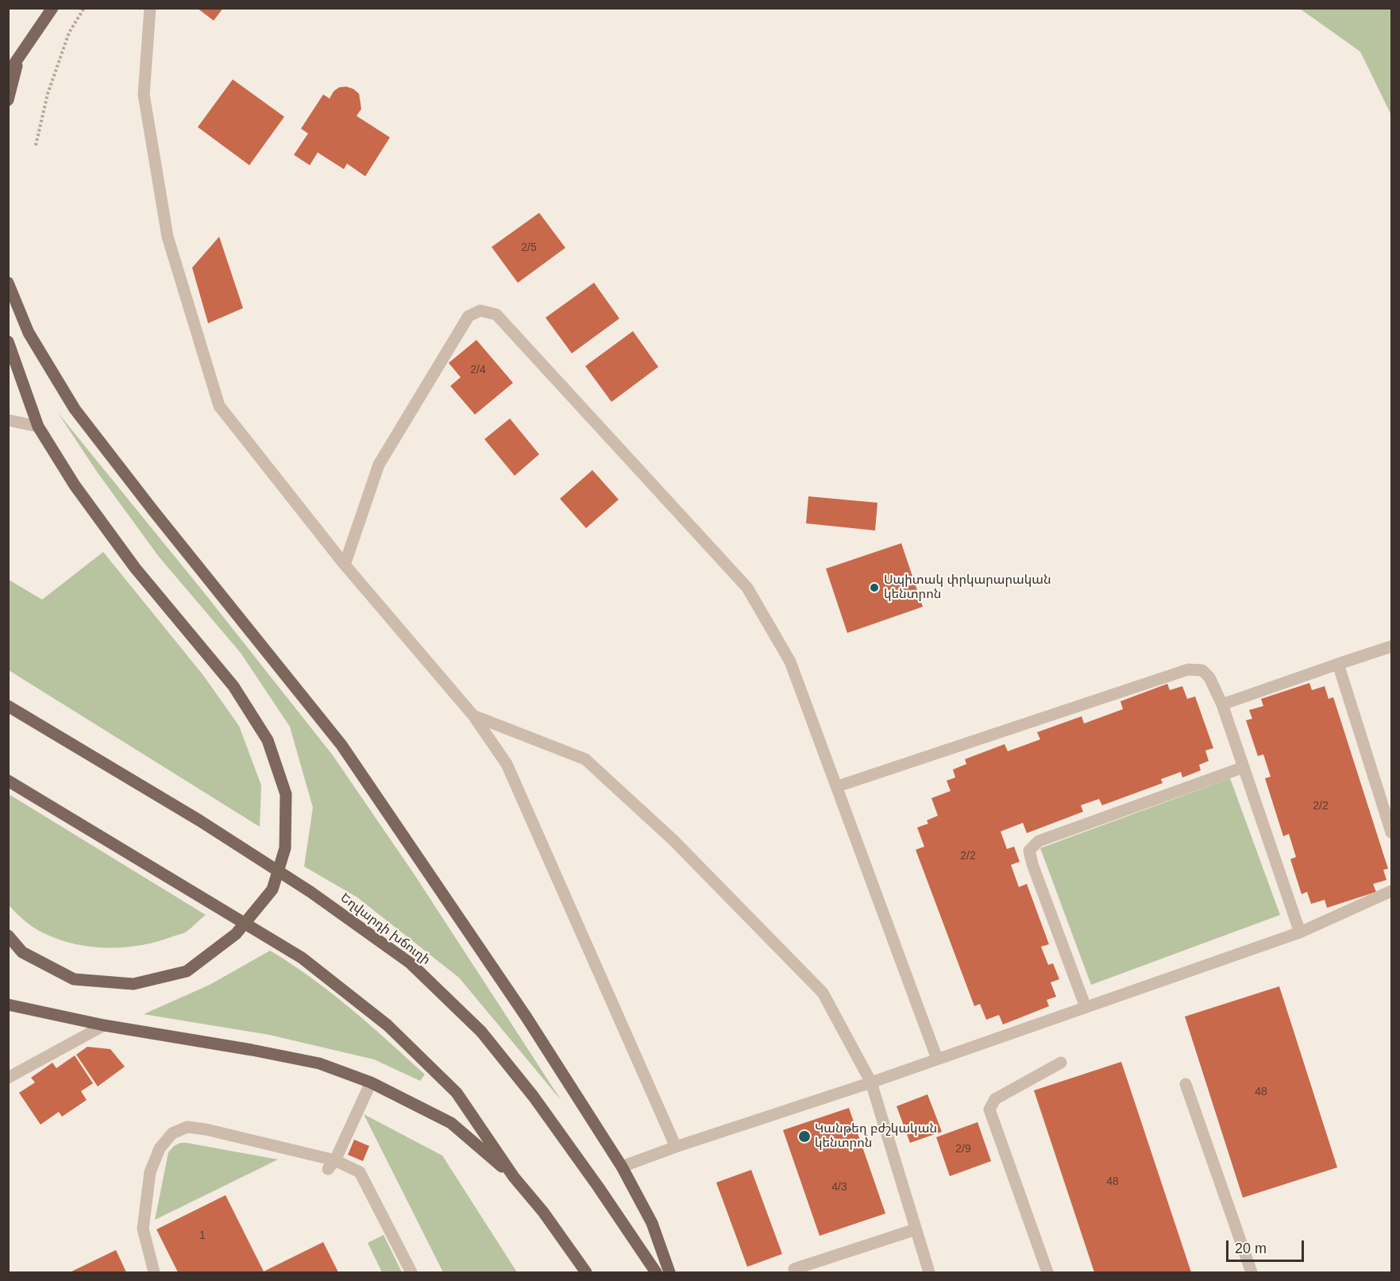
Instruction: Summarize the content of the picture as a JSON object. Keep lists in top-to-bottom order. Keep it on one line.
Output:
{"streets":{"main road":["Եղվարդի խճուղի"]},"places":["Սպիտակ փրկարարական կենտրոն","Կանթեղ բժշկական կենտրոն"],"house_numbers":["2/5","2/4","2/2","2/2","48","2/9","48","4/3","1"],"scale_bar":"20 m"}
